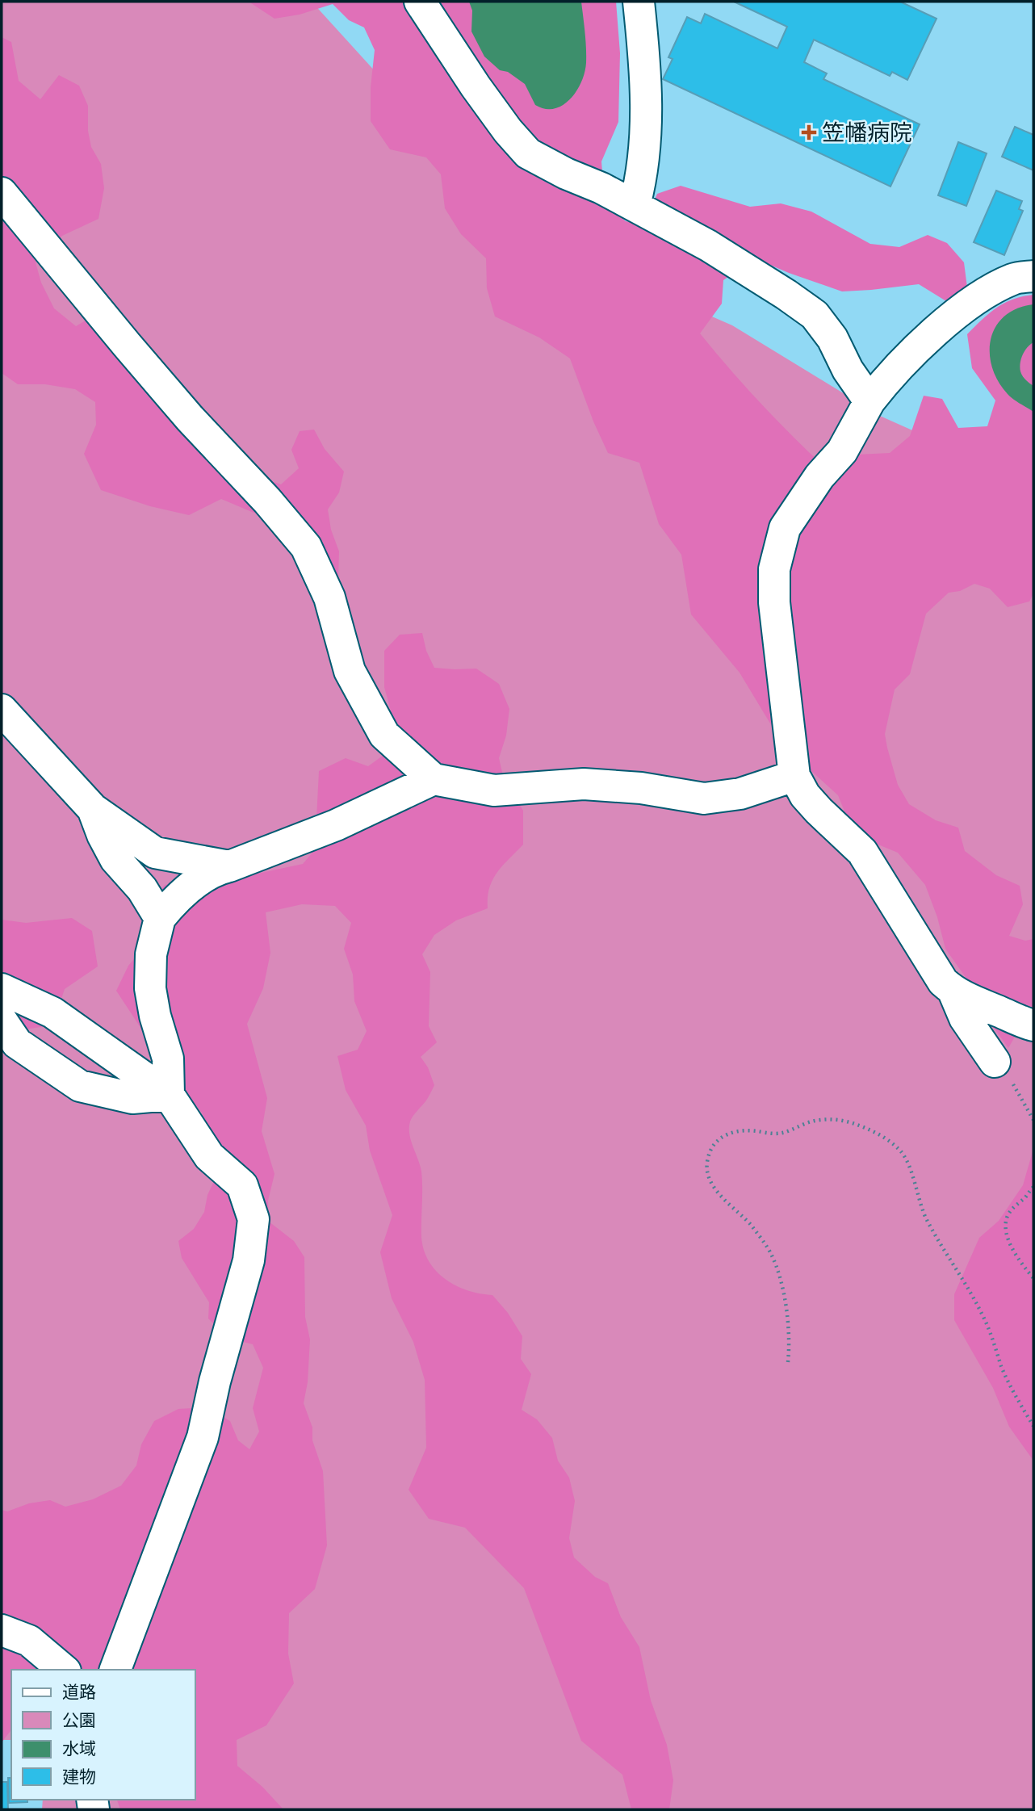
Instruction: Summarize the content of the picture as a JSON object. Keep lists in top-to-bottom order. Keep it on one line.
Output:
{"places":{"health":["笠幡病院"]},"legend":["道路","公園","水域","建物"]}
